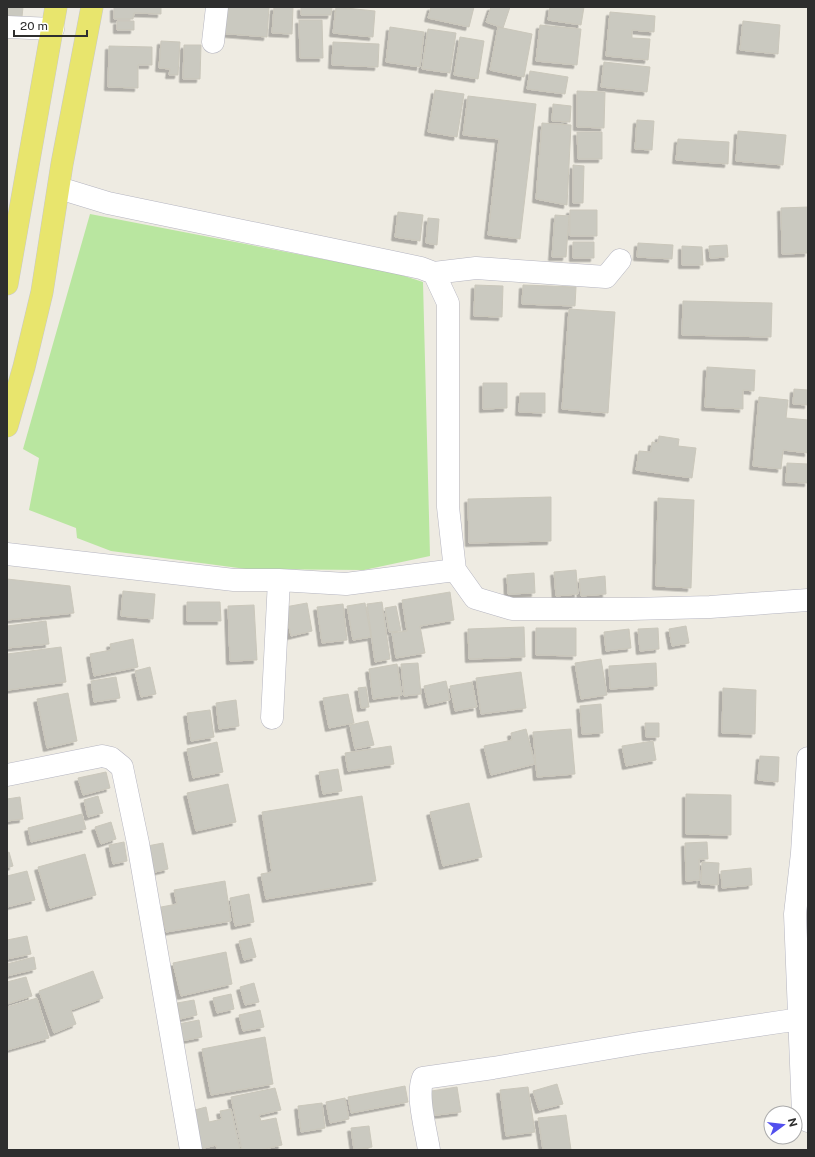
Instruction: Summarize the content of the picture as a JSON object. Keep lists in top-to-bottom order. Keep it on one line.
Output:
{"scale_bar":"20 m","north":"right"}
